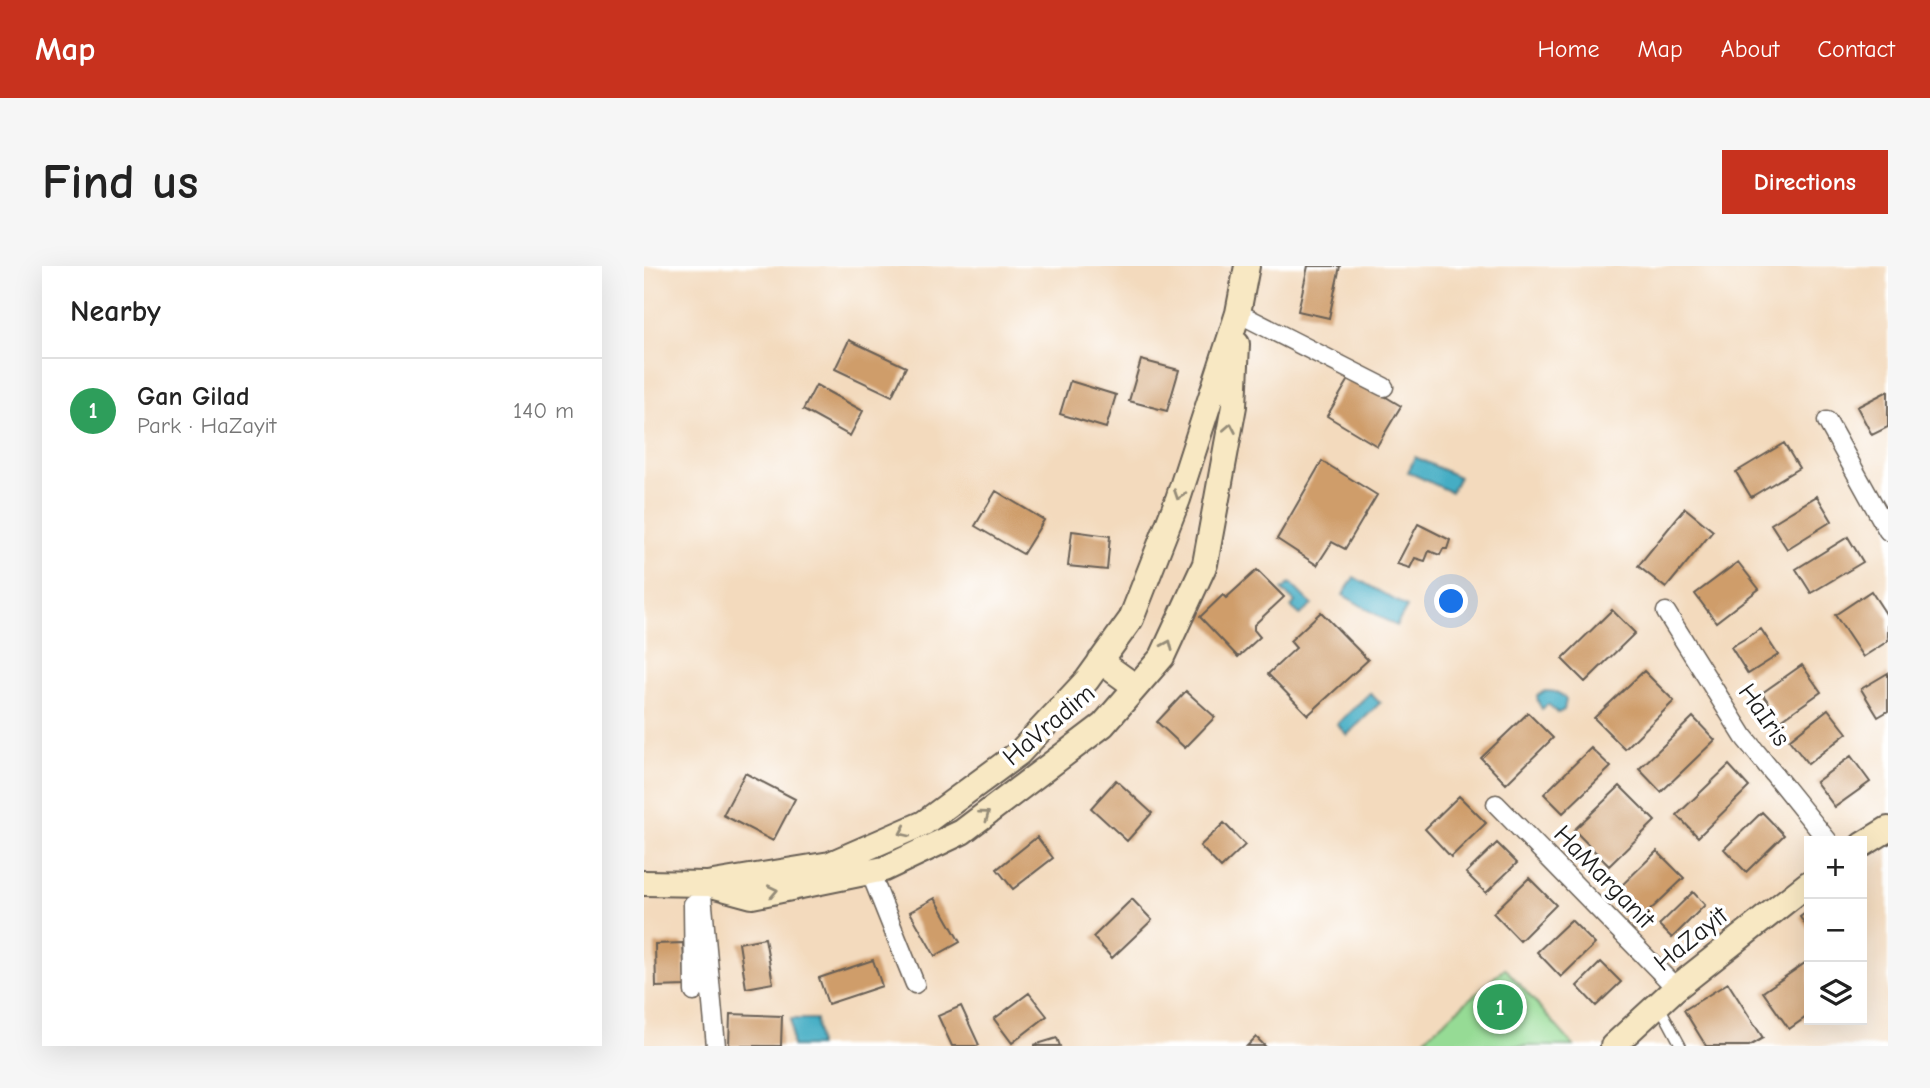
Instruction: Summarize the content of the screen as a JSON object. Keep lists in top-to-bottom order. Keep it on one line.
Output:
{"streets":{"street":["HaIris","HaVradim","HaMarganit","HaZayit"]},"crossings":[["HaMarganit","HaZayit"]],"page":{"header":"Map","nav":["Home","Map","About","Contact"],"buttons":"Directions","title":"Find us","heading":"Nearby","list":[{"mark":"1","name":"Gan Gilad","note":"Park · HaZayit","value":"140 m"}],"map_buttons":["+","−"],"pins":"1"}}
